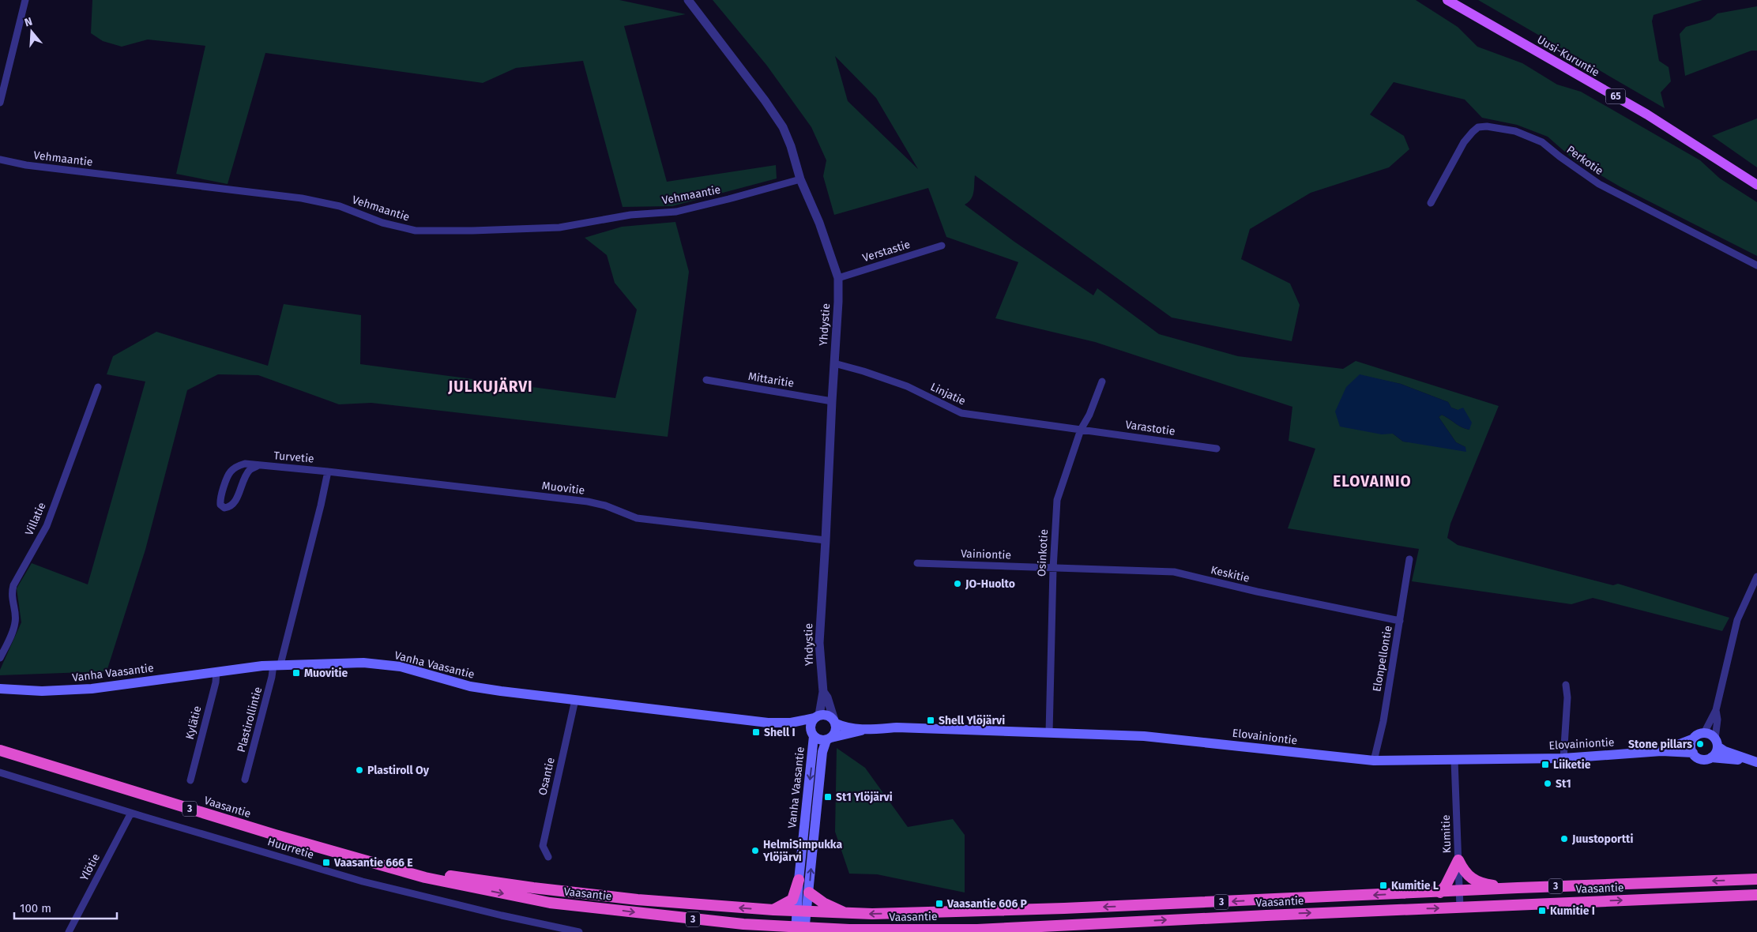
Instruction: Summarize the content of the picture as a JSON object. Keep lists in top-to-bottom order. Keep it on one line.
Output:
{"streets":{"highway":["Vaasantie","3"],"main road":["Uusi-Kuruntie","65","Vanha Vaasantie","Elovainiontie"],"street":["Vehmaantie","Perkotie","Verstastie","Yhdystie","Mittaritie","Linjatie","Varastotie","Turvetie","Muovitie","Villatie","Osinkotie","Vainiontie","Keskitie","Elonpellontie","Plastirollintie","Kylätie","Osantie","Kumitie","Huurretie","Ylötie"]},"crossings":[["Vehmaantie","Yhdystie"],["Verstastie","Yhdystie"],["Yhdystie","Mittaritie"],["Yhdystie","Linjatie"],["Yhdystie","Muovitie"],["Yhdystie","Vanha Vaasantie"],["Yhdystie","Elovainiontie"],["Linjatie","Varastotie"],["Linjatie","Osinkotie"],["Varastotie","Osinkotie"],["Turvetie","Muovitie"],["Osinkotie","Vainiontie"],["Osinkotie","Keskitie"],["Osinkotie","Elovainiontie"],["Vainiontie","Keskitie"],["Keskitie","Elonpellontie"],["Elonpellontie","Elovainiontie"],["Vanha Vaasantie","Plastirollintie"],["Vanha Vaasantie","Kylätie"],["Vanha Vaasantie","Elovainiontie"],["Vanha Vaasantie","Osantie"],["Vanha Vaasantie","Vaasantie"],["Elovainiontie","Kumitie"],["Vaasantie","Kumitie"],["Huurretie","Ylötie"]],"districts":["JULKUJÄRVI","ELOVAINIO"],"places":{"other":["JO-Huolto","Stone pillars","Plastiroll Oy","St1","Juustoportti","HelmiSimpukka Ylöjärvi"],"transit":["Muovitie","Shell Ylöjärvi","Shell I","Liiketie","St1 Ylöjärvi","Vaasantie 666 E","Kumitie L","Vaasantie 606 P","Kumitie I"]},"scale_bar":"100 m","north":"top"}
